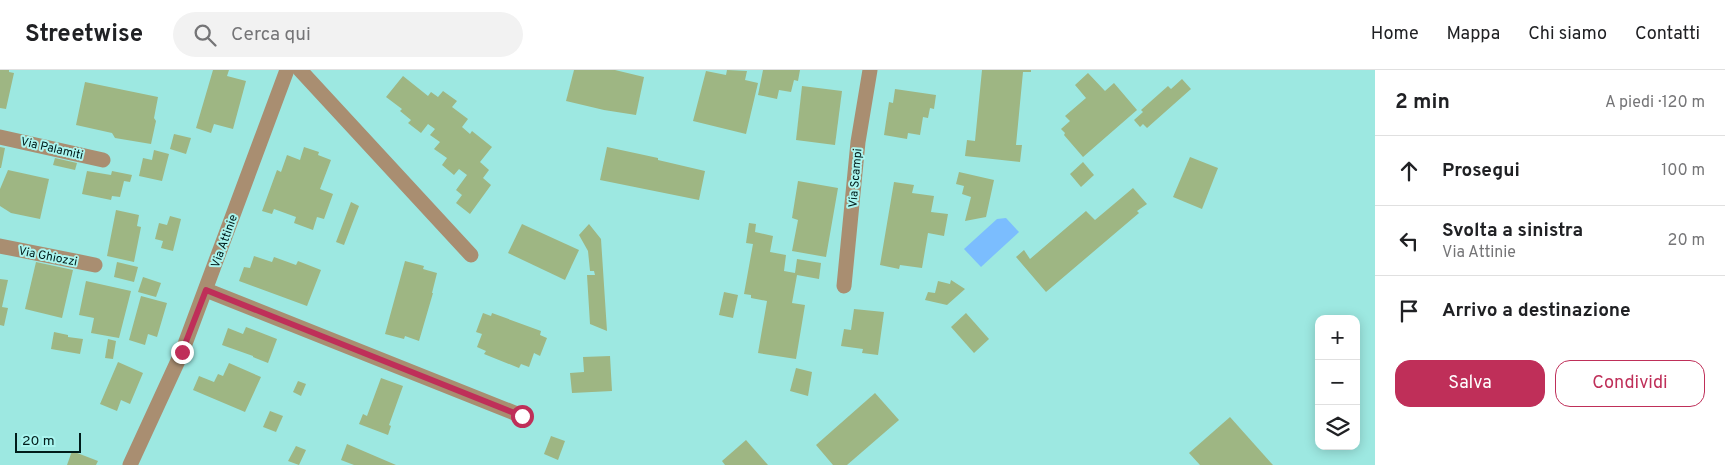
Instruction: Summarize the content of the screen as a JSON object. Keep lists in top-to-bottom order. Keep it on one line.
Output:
{"streets":{"street":["Via Palamiti","Via Scampi","Via Attinie","Via Ghiozzi"]},"scale_bar":"20 m","page":{"header":"Streetwise","search":"Cerca qui","nav":["Home","Mappa","Chi siamo","Contatti"],"heading":["2 min","A piedi · 120 m"],"list":[["Prosegui","100 m"],["Svolta a sinistra","Via Attinie","20 m"],"Arrivo a destinazione"],"map_buttons":["+","−"],"buttons":["Salva","Condividi"],"scale":"20 m"}}
